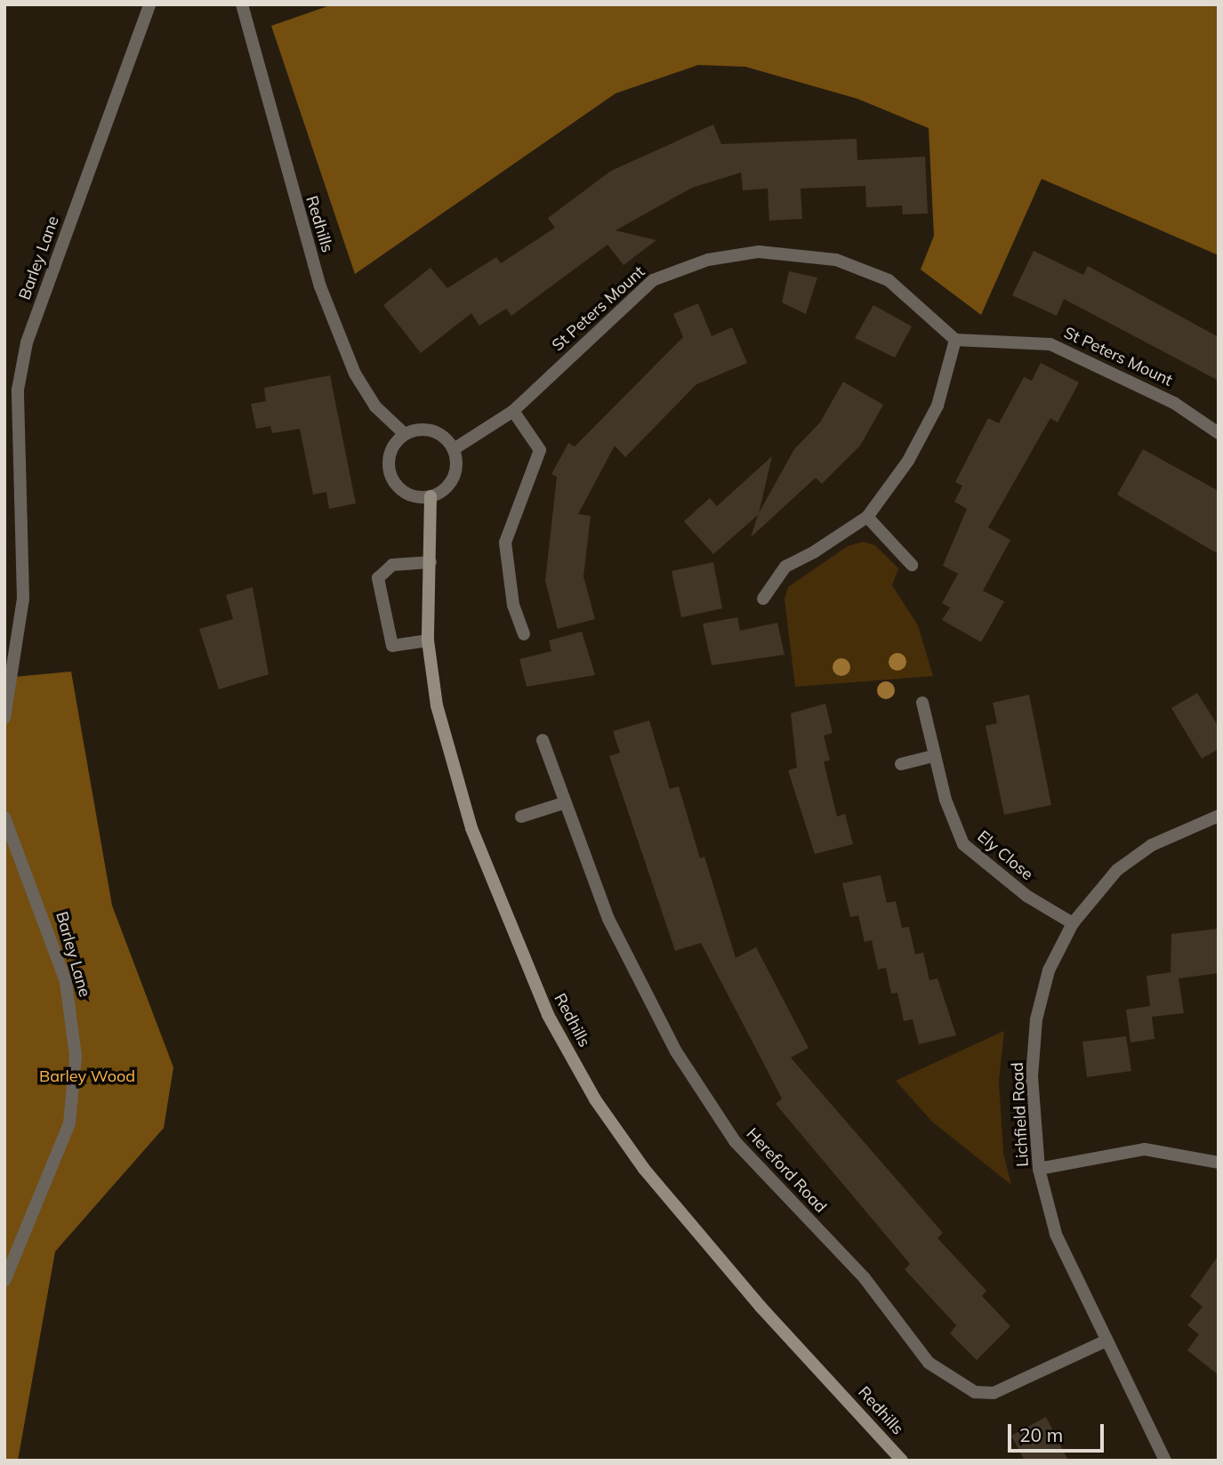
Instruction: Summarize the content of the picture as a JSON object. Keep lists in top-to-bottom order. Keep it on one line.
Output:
{"streets":{"street":["Redhills","Barley Lane","St Peters Mount","Ely Close","Lichfield Road","Hereford Road"]},"crossings":[["Redhills","St Peters Mount"],["Ely Close","Lichfield Road"],["Lichfield Road","Hereford Road"]],"parks":["Barley Wood"],"scale_bar":"20 m"}
